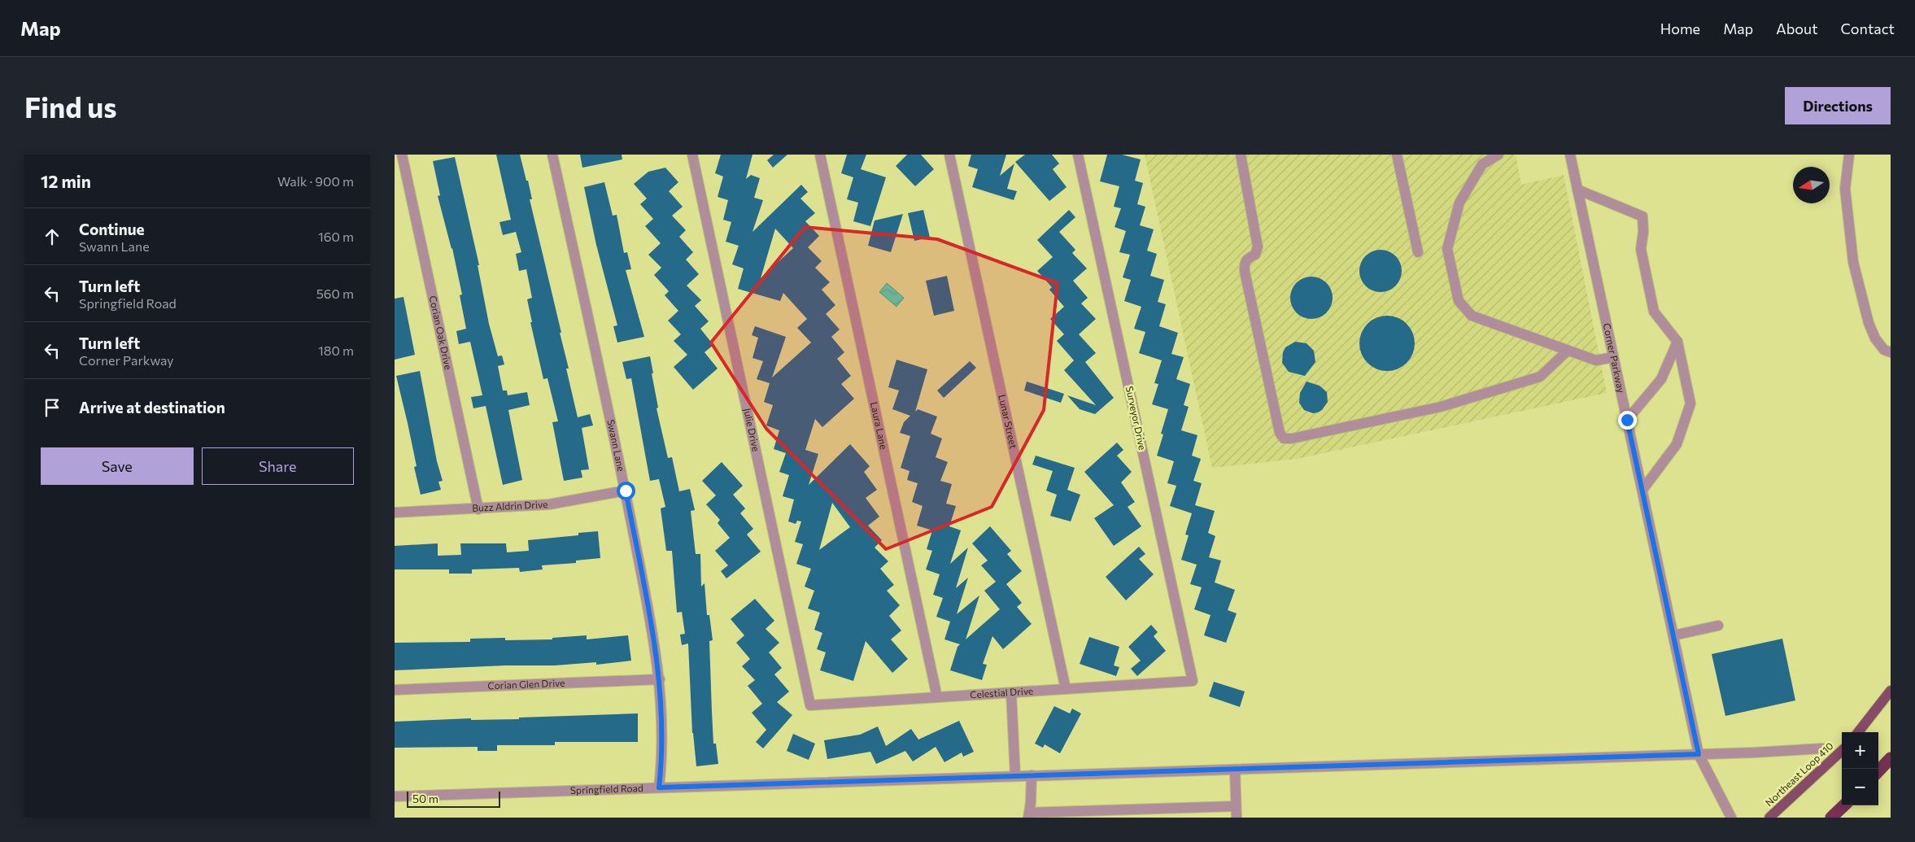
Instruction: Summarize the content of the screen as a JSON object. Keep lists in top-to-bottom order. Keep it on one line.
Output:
{"streets":{"main road":["Northeast Loop 410"],"street":["Corian Oak Drive","Corner Parkway","Surveyor Drive","Lunar Street","Laura Lane","Julie Drive","Swann Lane","Buzz Aldrin Drive","Corian Glen Drive","Celestial Drive","Springfield Road"]},"crossings":[["Corian Oak Drive","Buzz Aldrin Drive"],["Corner Parkway","Springfield Road"],["Surveyor Drive","Celestial Drive"],["Lunar Street","Celestial Drive"],["Laura Lane","Celestial Drive"],["Julie Drive","Celestial Drive"],["Swann Lane","Buzz Aldrin Drive"],["Swann Lane","Corian Glen Drive"],["Swann Lane","Springfield Road"]],"scale_bar":"50 m","north":"left","page":{"header":"Map","nav":["Home","Map","About","Contact"],"buttons":["Directions",["Save","Share"]],"title":"Find us","heading":["12 min","Walk · 900 m"],"list":[["Continue","Swann Lane","160 m"],["Turn left","Springfield Road","560 m"],["Turn left","Corner Parkway","180 m"],"Arrive at destination"],"map_buttons":["+","−"],"scale":"50 m"}}
